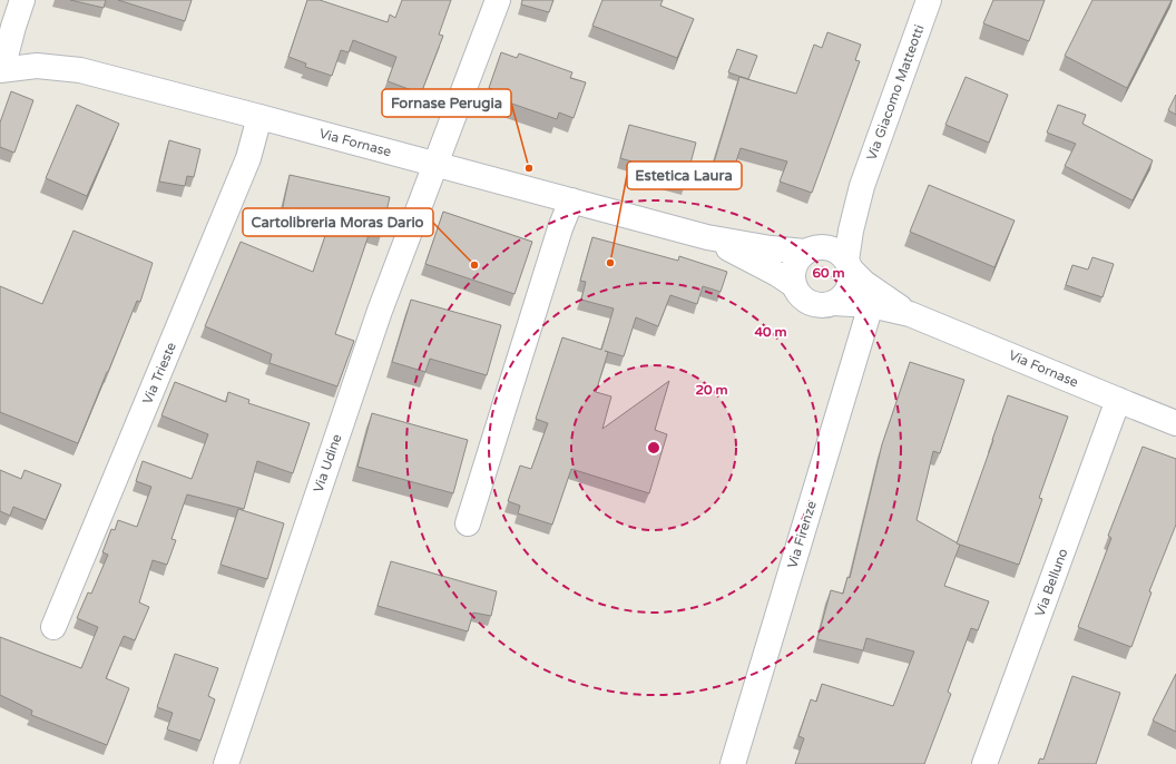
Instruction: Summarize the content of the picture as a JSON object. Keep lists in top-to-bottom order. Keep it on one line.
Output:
{"streets":{"street":["Via Giacomo Matteotti","Via Fornase","Via Trieste","Via Udine","Via Firenze","Via Belluno"]},"crossings":[["Via Giacomo Matteotti","Via Fornase"],["Via Fornase","Via Trieste"],["Via Fornase","Via Udine"],["Via Fornase","Via Firenze"],["Via Fornase","Via Belluno"]],"places":["Fornase Perugia","Estetica Laura","Cartolibreria Moras Dario"],"rings":["60 m","40 m","20 m"]}
